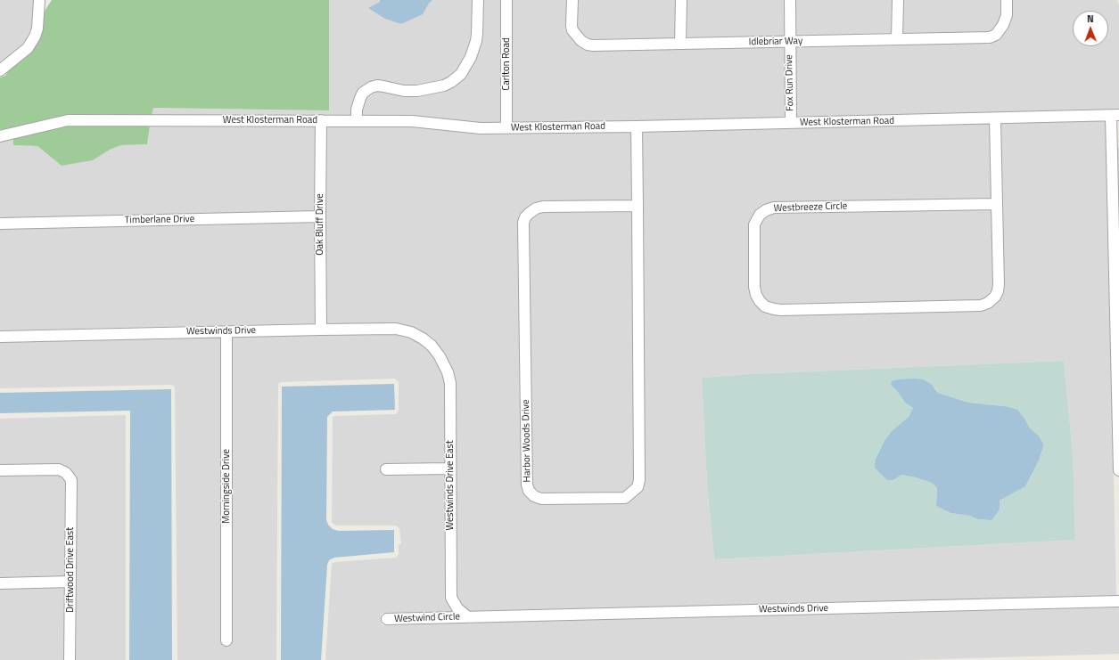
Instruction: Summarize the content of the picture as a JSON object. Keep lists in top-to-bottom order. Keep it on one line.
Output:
{"streets":{"street":["Idlebriar Way","Carlton Road","Fox Run Drive","West Klosterman Road","Westbreeze Circle","Timberlane Drive","Oak Bluff Drive","Westwinds Drive","Harbor Woods Drive","Westwinds Drive East","Morningside Drive","Driftwood Drive East","Westwind Circle"]},"crossings":[["Idlebriar Way","Fox Run Drive"],["Carlton Road","West Klosterman Road"],["Fox Run Drive","West Klosterman Road"],["West Klosterman Road","Westbreeze Circle"],["West Klosterman Road","Oak Bluff Drive"],["West Klosterman Road","Harbor Woods Drive"],["Timberlane Drive","Oak Bluff Drive"],["Oak Bluff Drive","Westwinds Drive"],["Westwinds Drive","Westwinds Drive East"],["Westwinds Drive","Morningside Drive"],["Westwinds Drive","Westwind Circle"],["Westwinds Drive East","Westwind Circle"]],"north":"top"}
